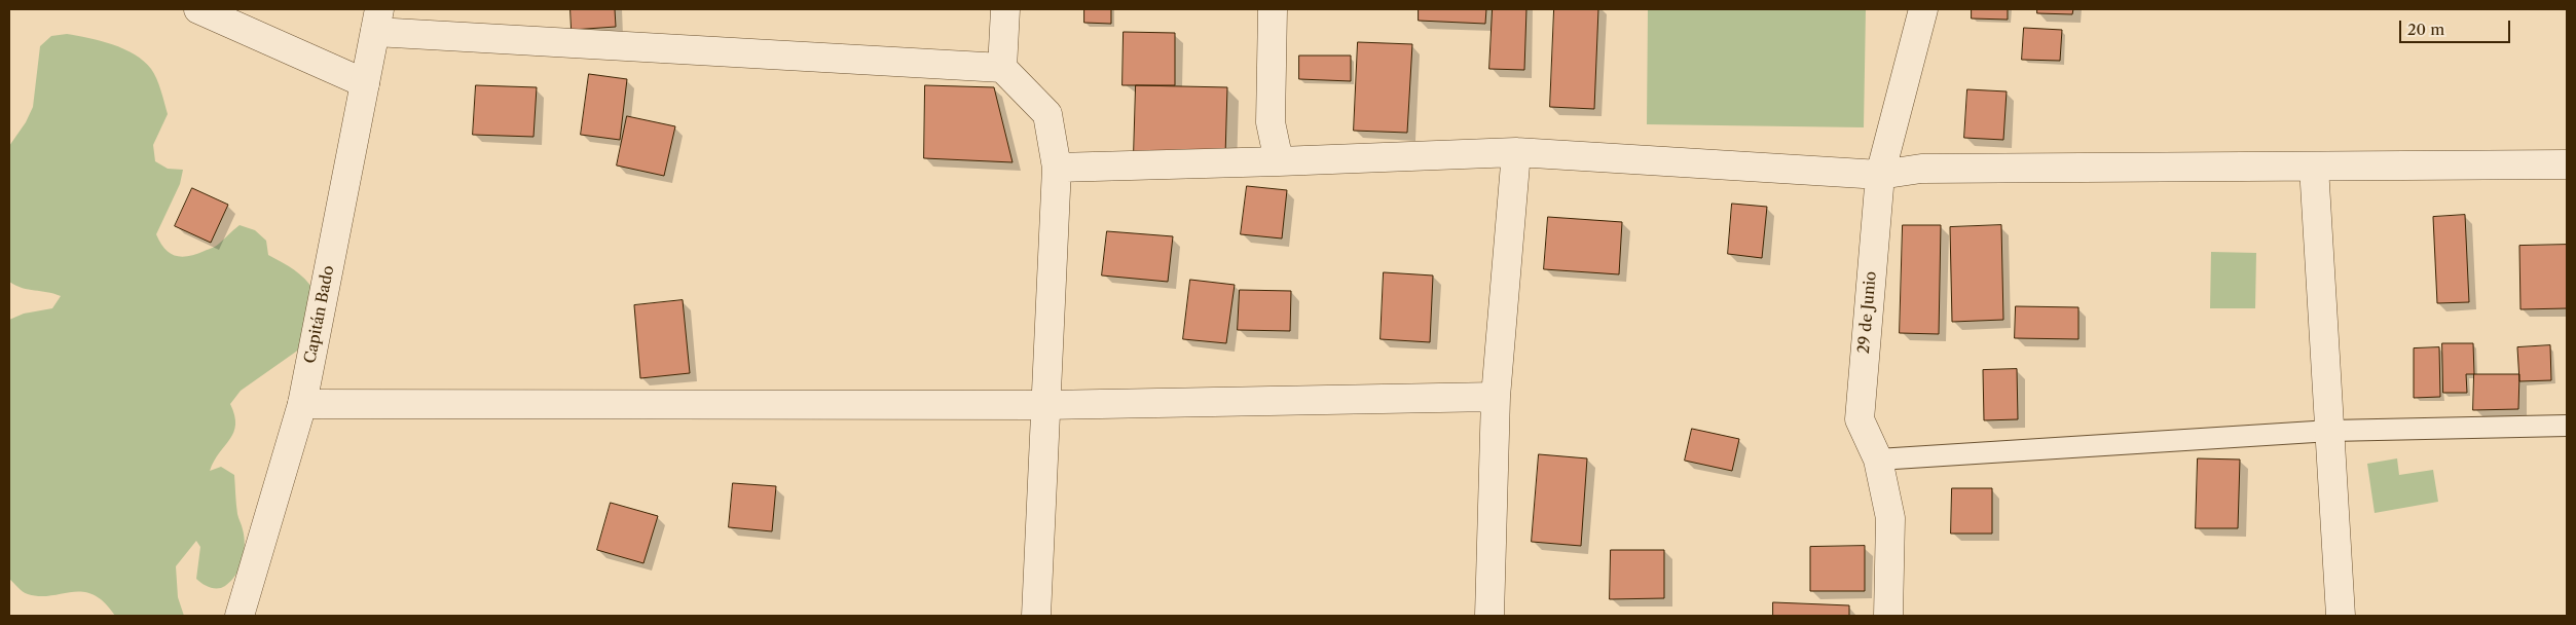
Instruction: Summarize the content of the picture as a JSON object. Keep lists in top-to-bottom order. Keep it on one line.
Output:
{"streets":{"street":["29 de Junio","Capitán Bado"]},"scale_bar":"20 m"}
